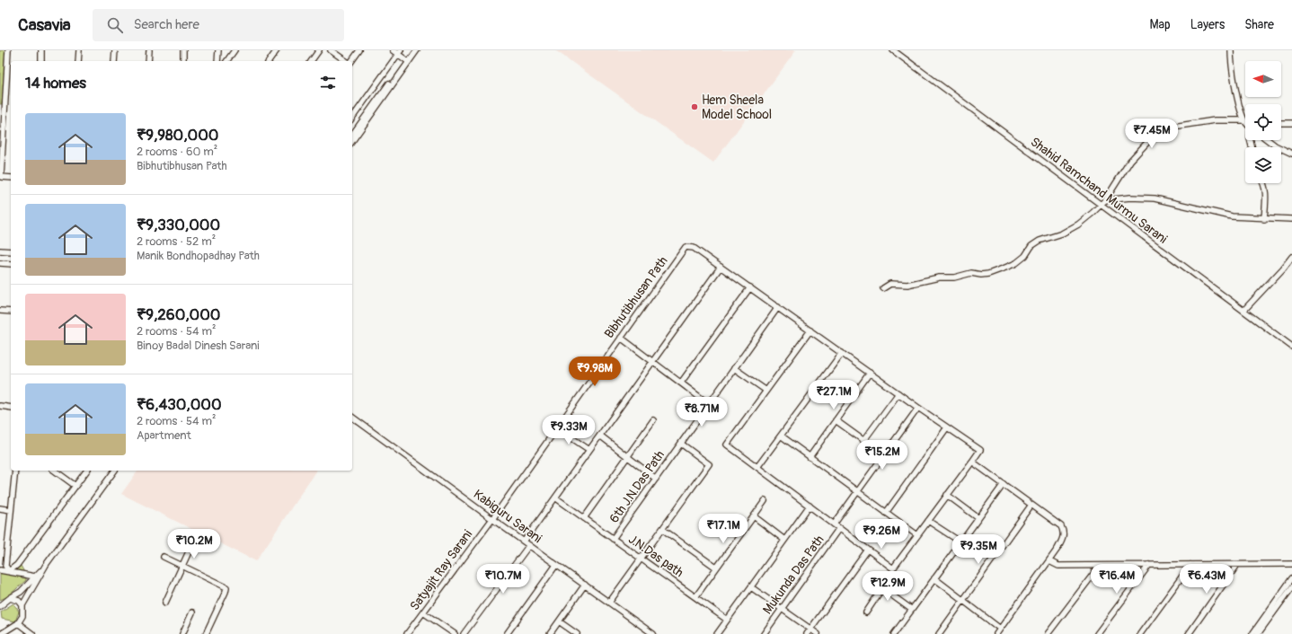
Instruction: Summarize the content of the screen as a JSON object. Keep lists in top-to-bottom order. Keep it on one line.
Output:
{"streets":{"street":["Shahid Ramchand Murmu Sarani","Bibhutibhusan Path","6th J.N.Das Path","Kabiguru Sarani","J.N.Das path","Satyajit Ray Sarani","Mukunda Das Path"]},"crossings":[["Bibhutibhusan Path","Kabiguru Sarani"],["Bibhutibhusan Path","Satyajit Ray Sarani"],["6th J.N.Das Path","J.N.Das path"],["Kabiguru Sarani","Satyajit Ray Sarani"]],"places":["Hem Sheela Model School"],"north":"left","page":{"header":"Casavia","search":"Search here","nav":["Map","Layers","Share"],"heading":"14 homes","list":[{"name":"₹9,980,000","note":"2 rooms · 60 m² · Bibhutibhusan Path"},{"name":"₹9,330,000","note":"2 rooms · 52 m² · Manik Bondhopadhay Path"},{"name":"₹9,260,000","note":"2 rooms · 54 m² · Binoy Badal Dinesh Sarani"},{"name":"₹6,430,000","note":"2 rooms · 54 m² · Apartment"}],"price":["₹7.45M","₹9.98M","₹27.1M","₹8.71M","₹9.33M","₹15.2M","₹17.1M","₹9.26M","₹10.2M","₹9.35M","₹10.7M","₹16.4M","₹6.43M","₹12.9M"]}}
